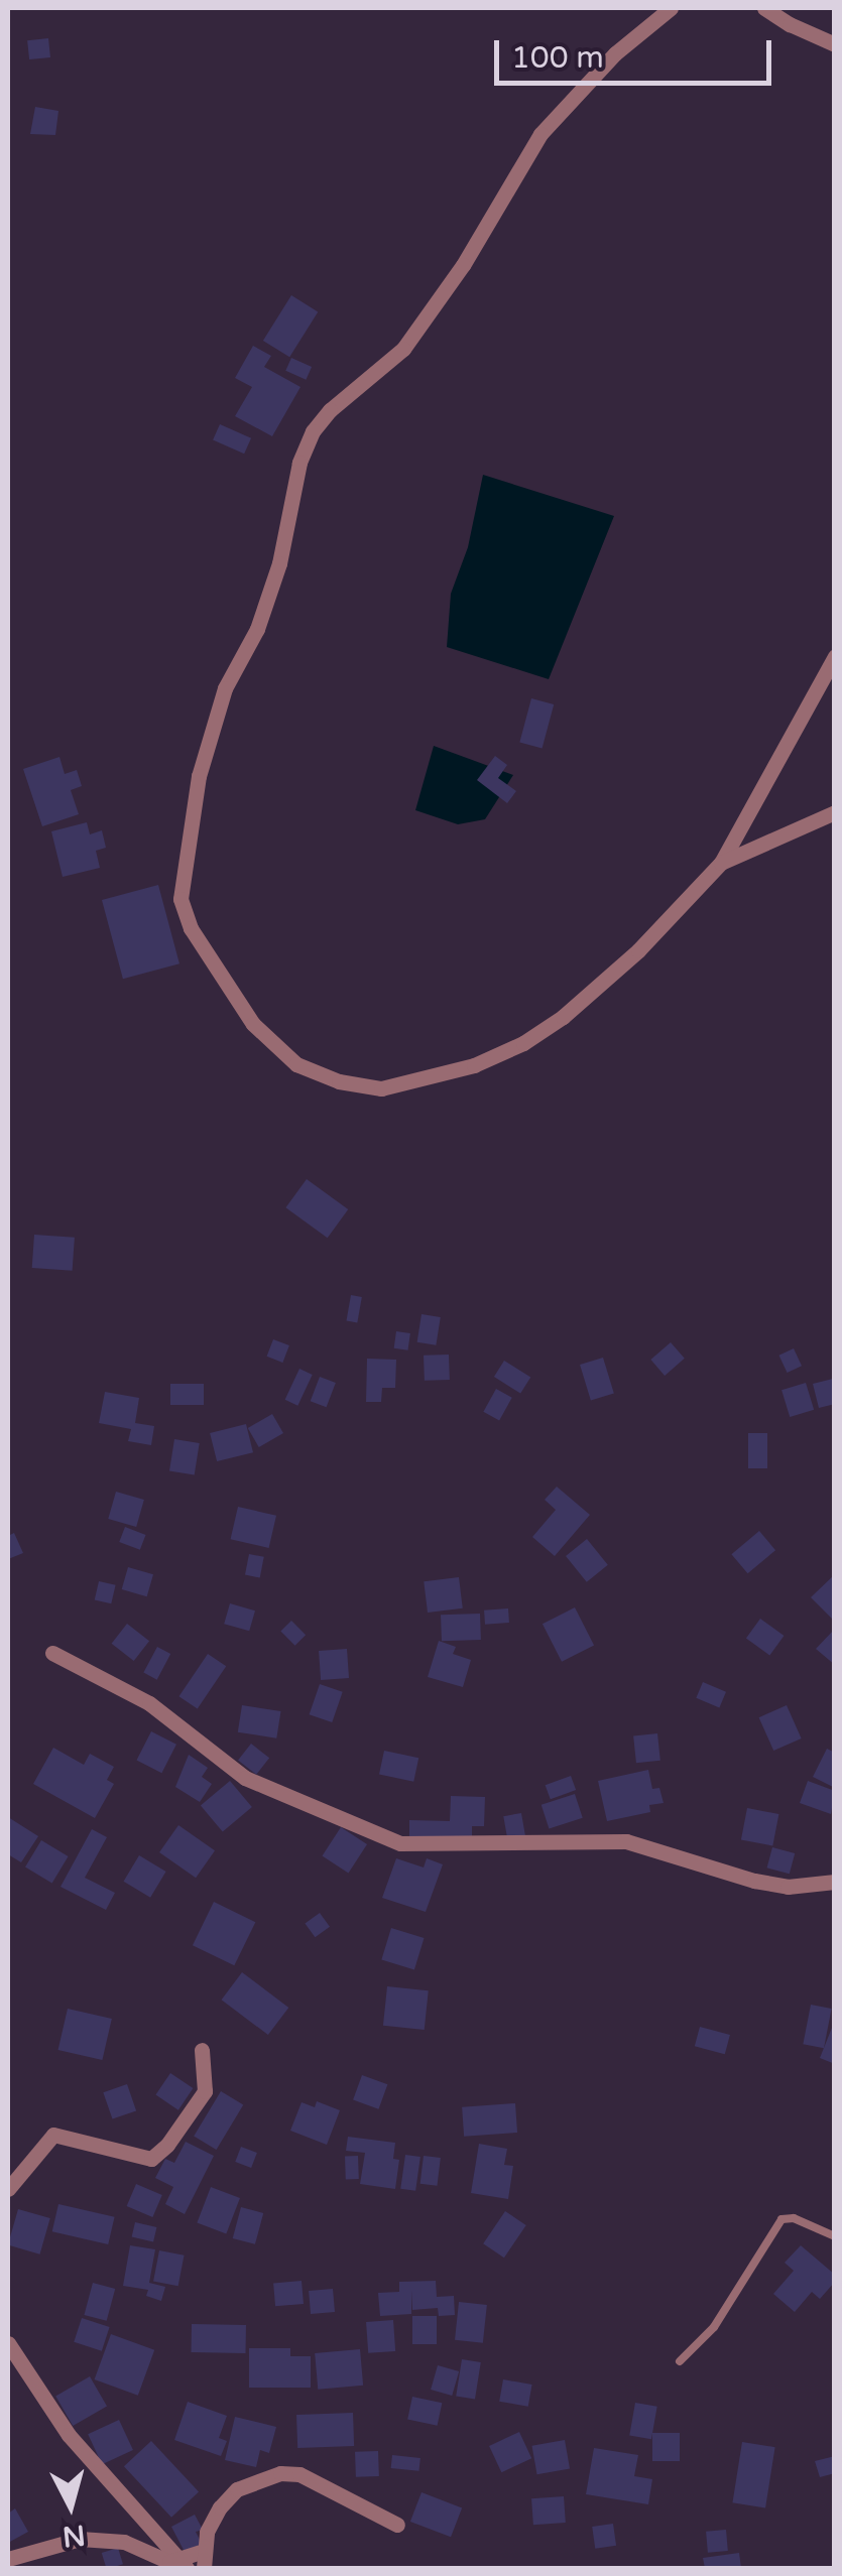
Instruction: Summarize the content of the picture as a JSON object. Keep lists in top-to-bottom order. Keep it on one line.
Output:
{"scale_bar":"100 m","north":"bottom"}
